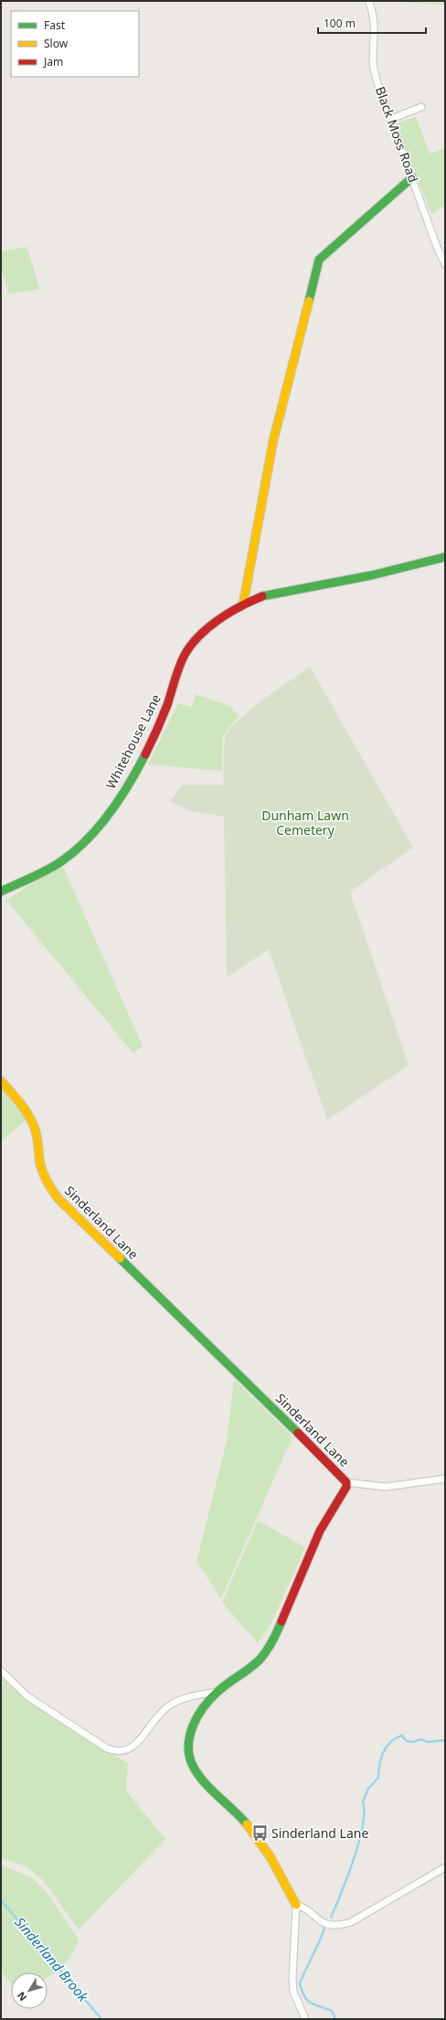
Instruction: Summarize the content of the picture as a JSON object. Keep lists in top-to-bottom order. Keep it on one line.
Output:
{"streets":{"street":["Black Moss Road","Whitehouse Lane","Sinderland Lane"]},"water":["Sinderland Brook"],"parks":["Dunham Lawn Cemetery"],"places":{"bus stop":["Sinderland Lane"]},"legend":["Fast","Slow","Jam"],"scale_bar":"100 m","north":"bottom left"}
